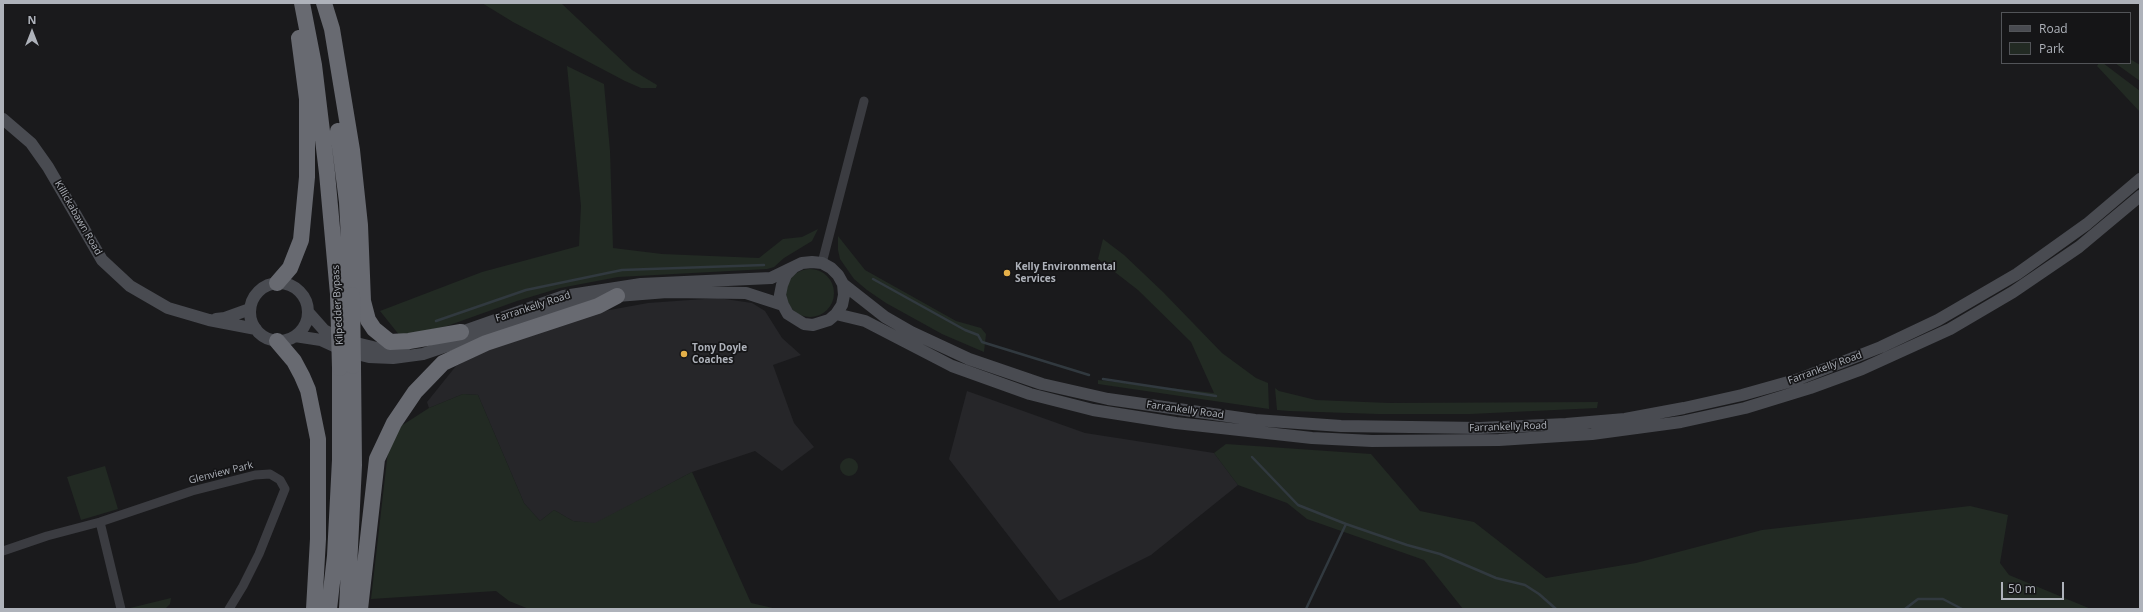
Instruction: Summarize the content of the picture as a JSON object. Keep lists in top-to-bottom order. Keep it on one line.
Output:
{"streets":{"highway":["Kilpedder Bypass"],"main road":["Killickabawn Road","Farrankelly Road"],"street":["Glenview Park"]},"crossings":[["Killickabawn Road","Farrankelly Road"]],"places":["Kelly Environmental Services","Tony Doyle Coaches"],"legend":["Road","Park"],"scale_bar":"50 m","north":"top"}
